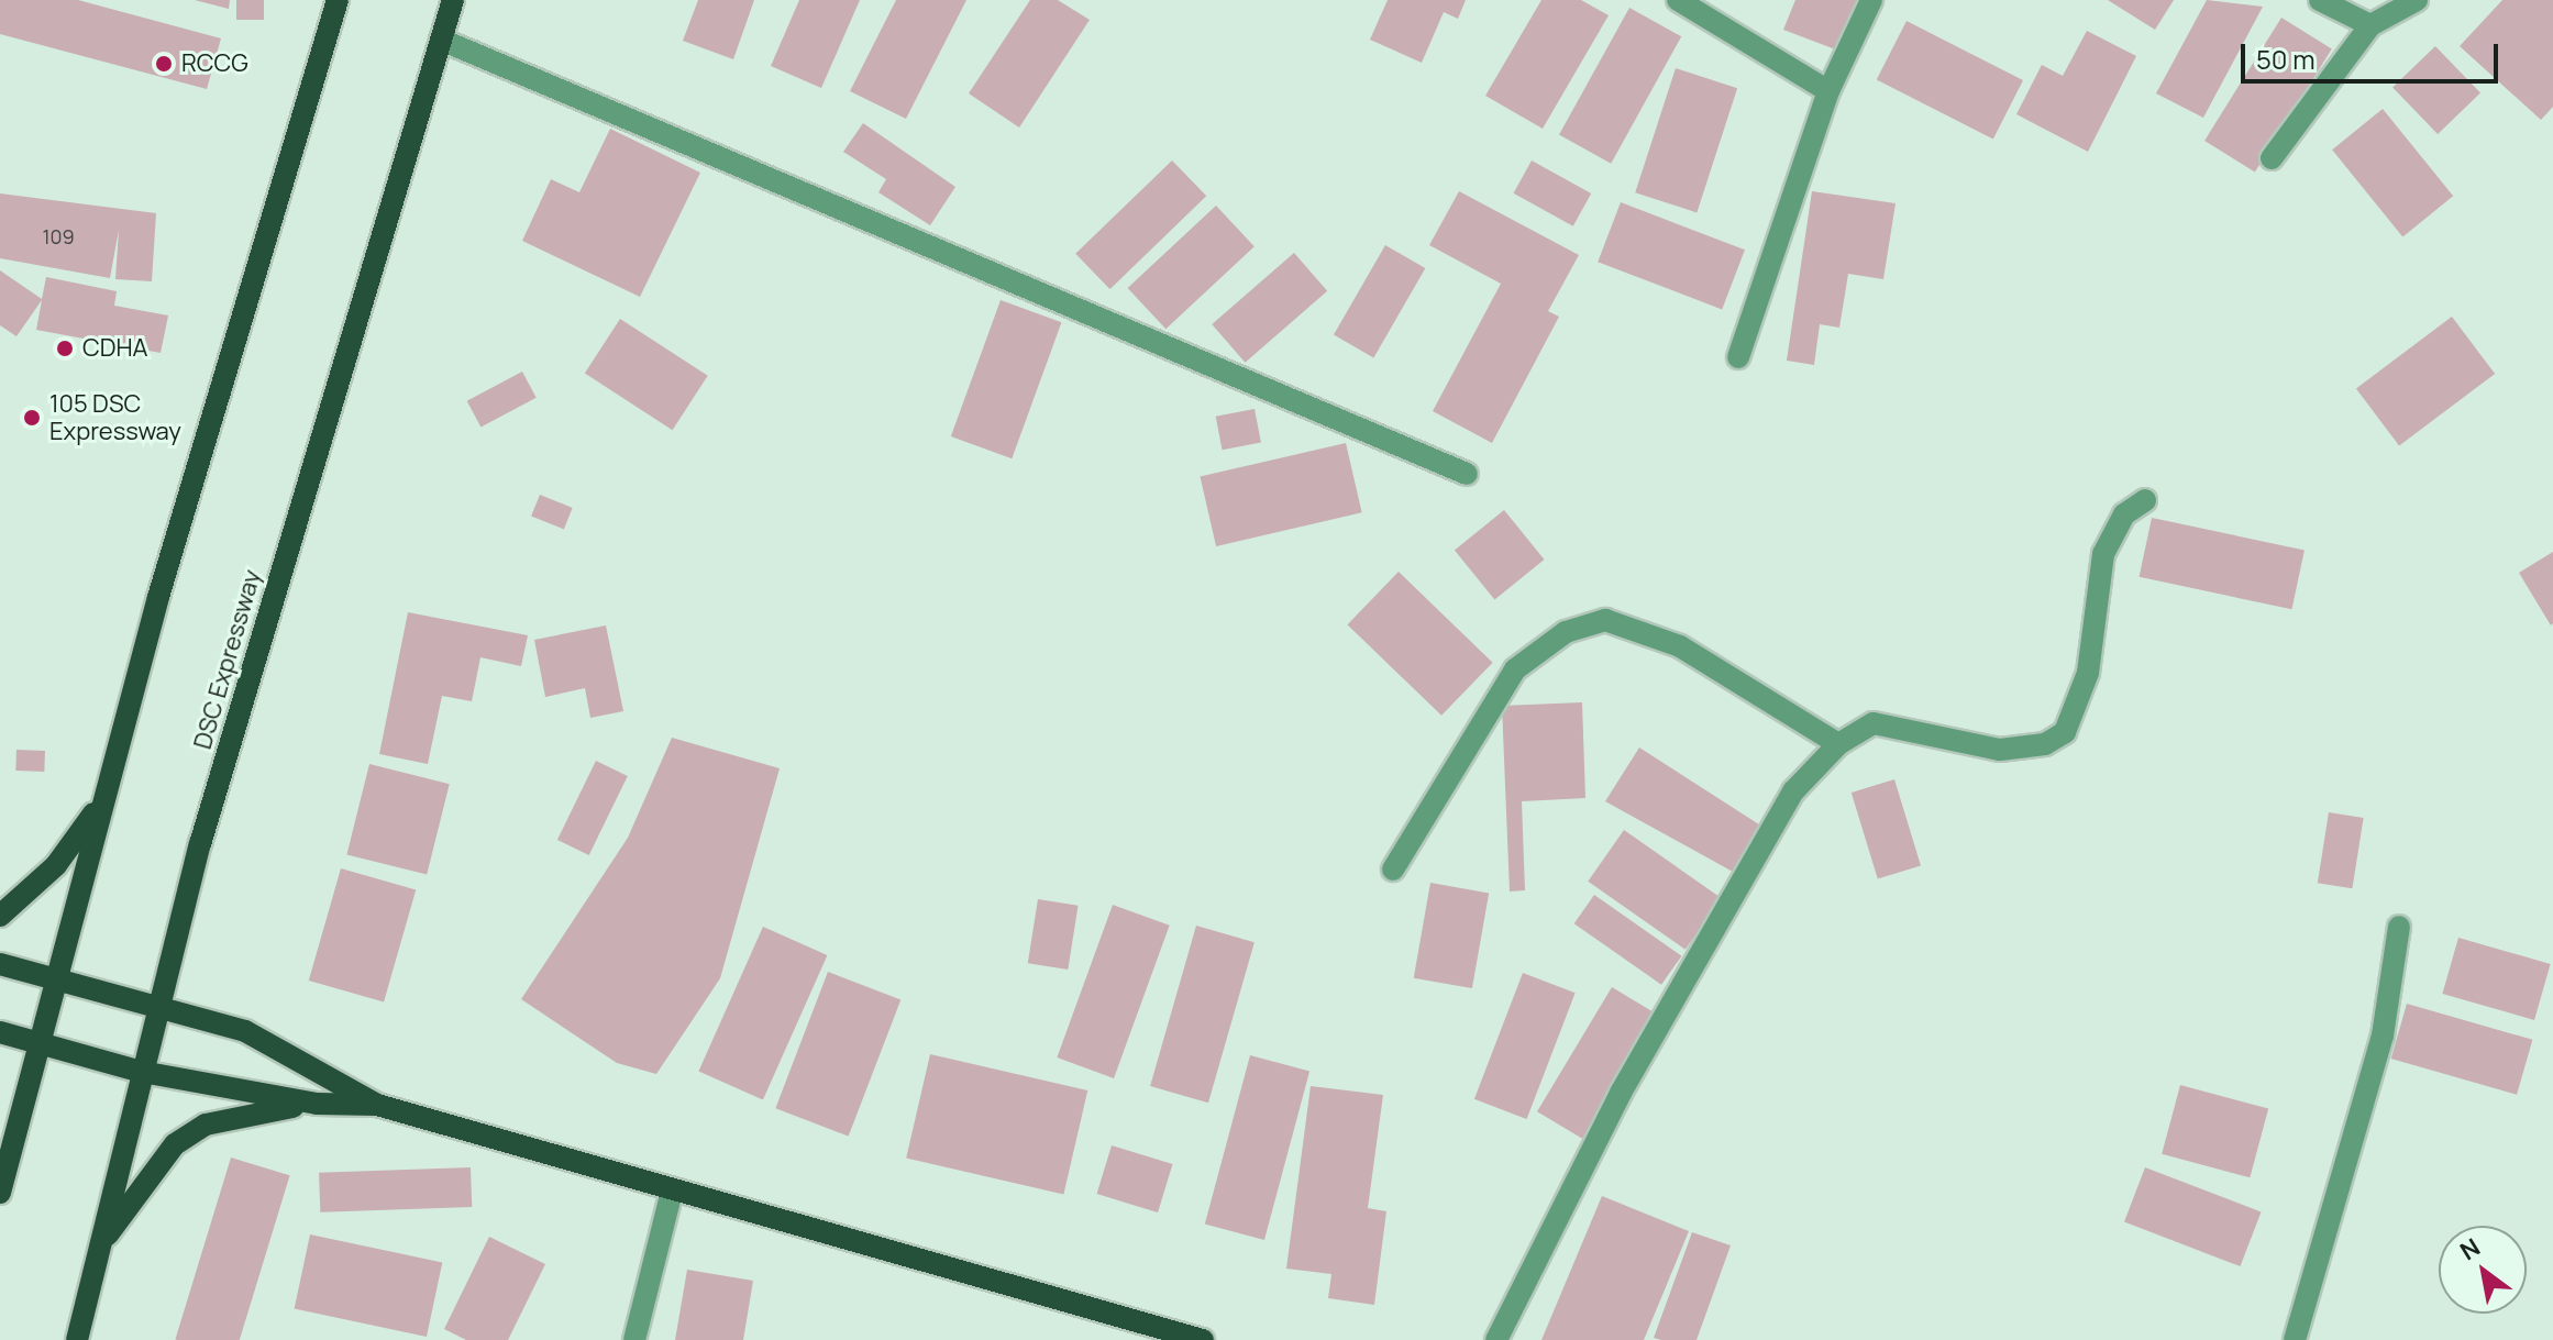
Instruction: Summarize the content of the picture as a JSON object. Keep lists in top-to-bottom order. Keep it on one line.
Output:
{"streets":{"main road":["DSC Expressway"]},"places":["RCCG","CDHA","105 DSC Expressway"],"house_numbers":["109"],"scale_bar":"50 m","north":"top left"}
